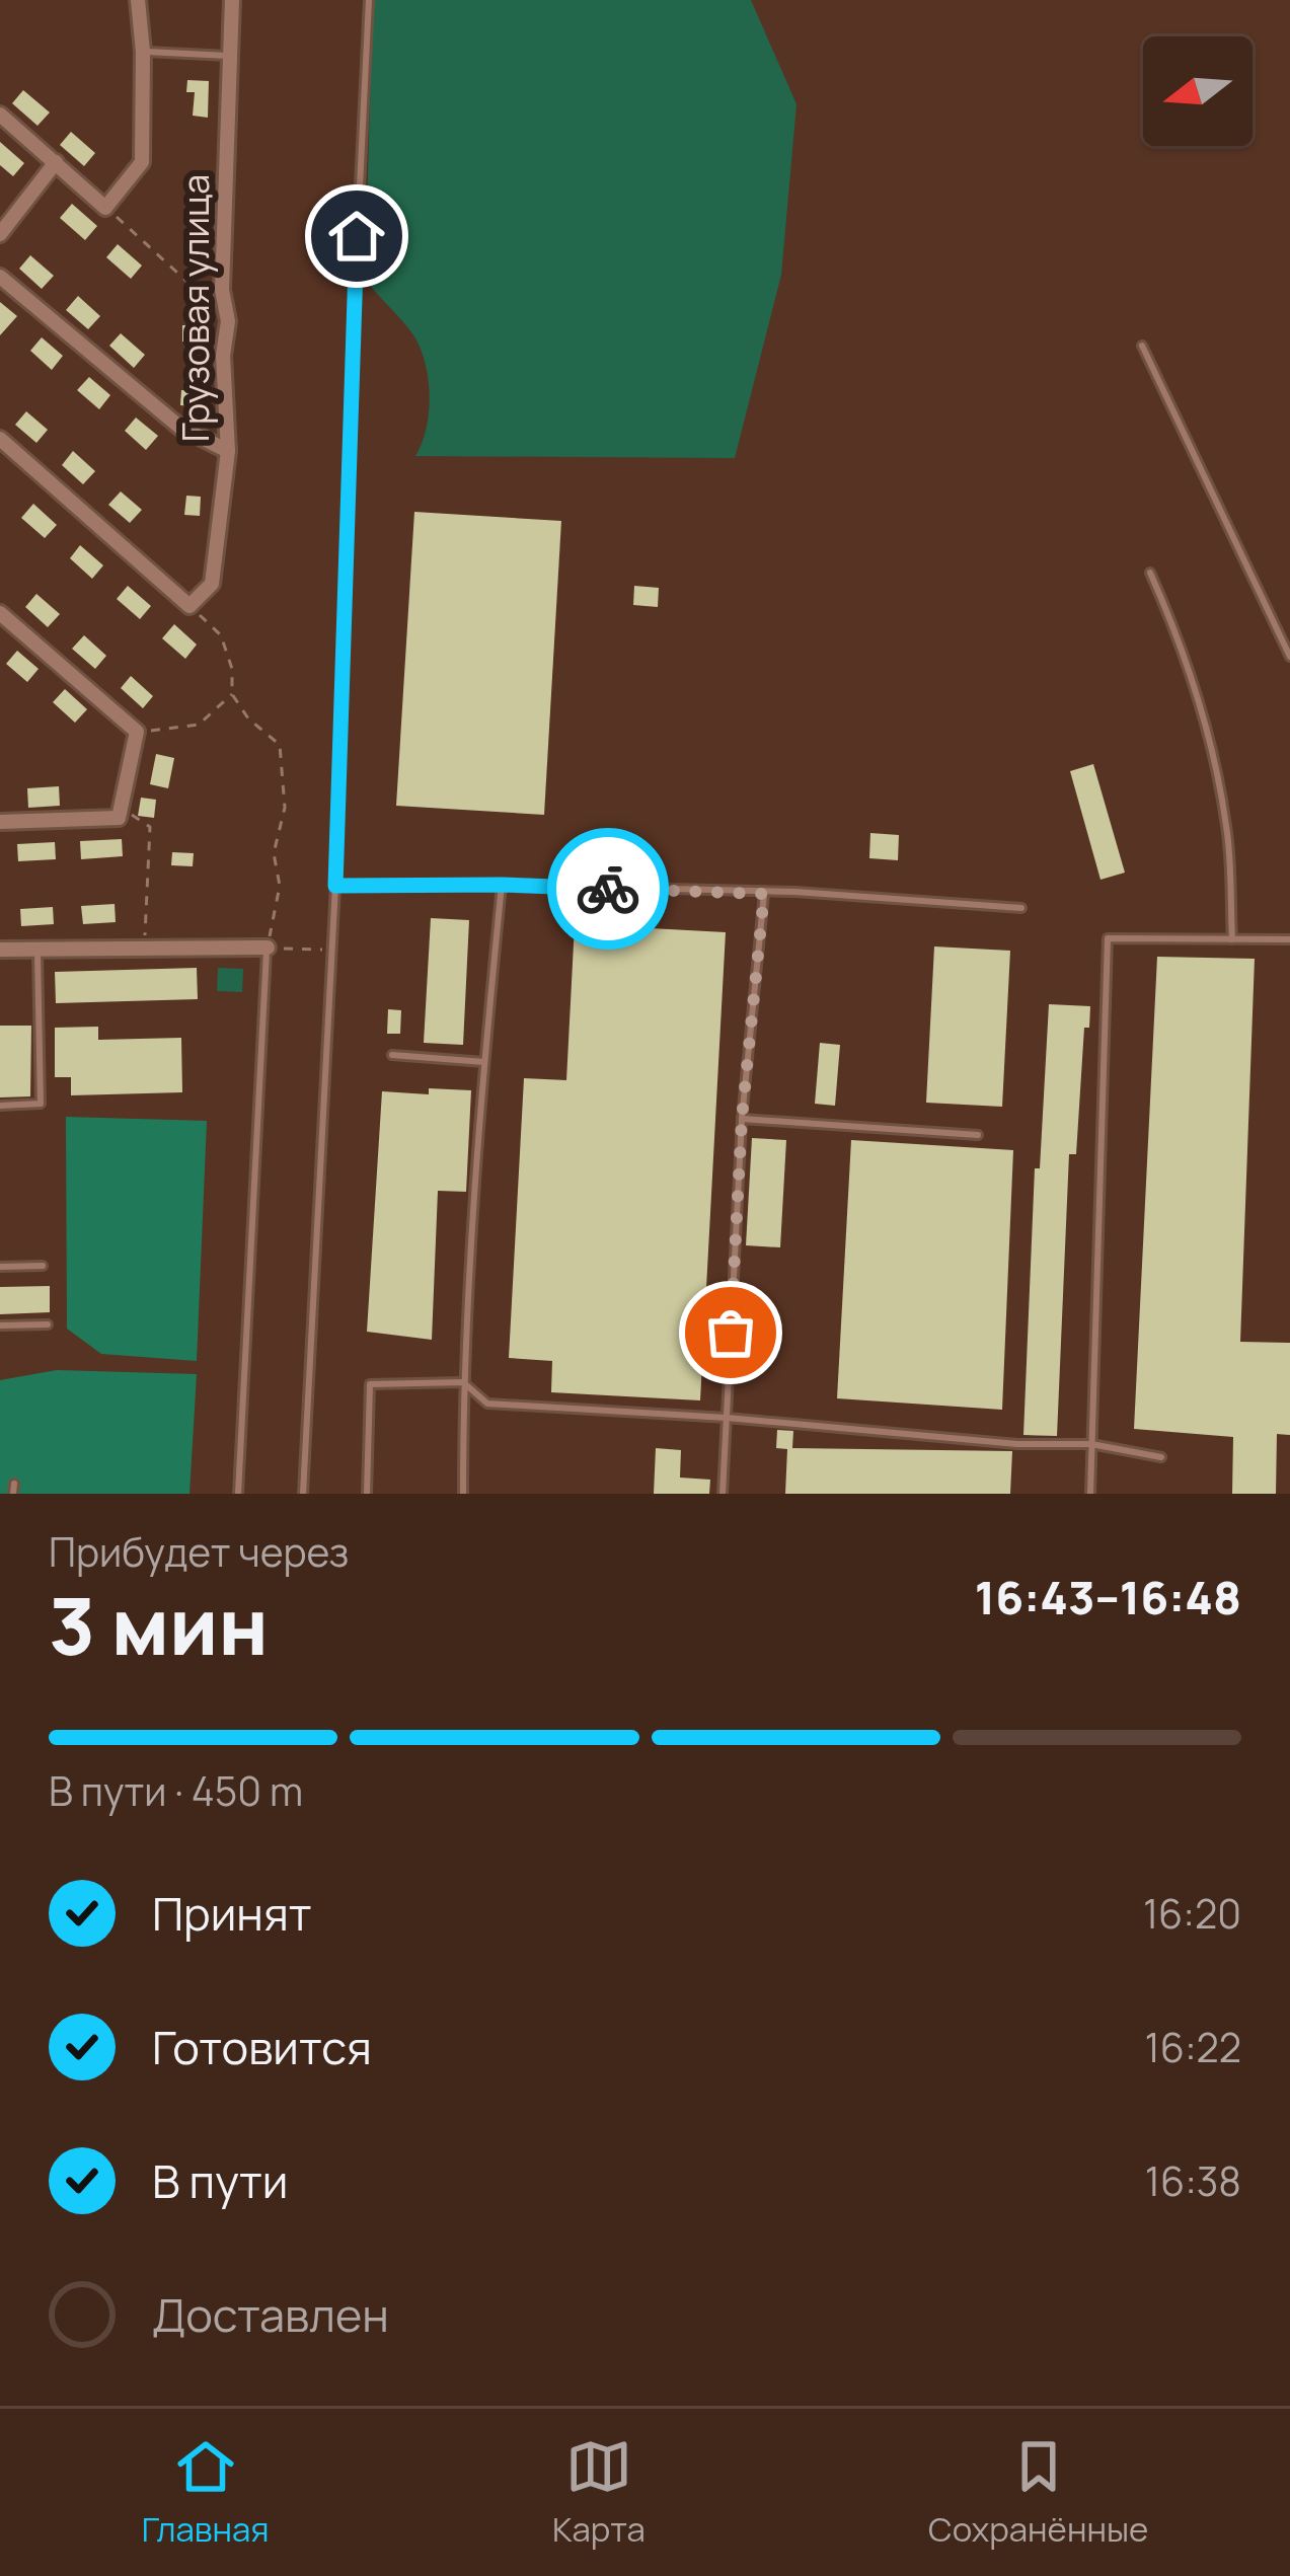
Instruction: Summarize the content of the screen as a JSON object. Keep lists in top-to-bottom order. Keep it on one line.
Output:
{"streets":{"street":["Грузовая улица"]},"north":"left","page":{"heading":["3 мин","Прибудет через","16:43–16:48"],"bar":"В пути · 450 m","list":[["Принят","16:20"],["Готовится","16:22"],["В пути","16:38"],"Доставлен"],"tabs":["Главная","Карта","Сохранённые"]}}
